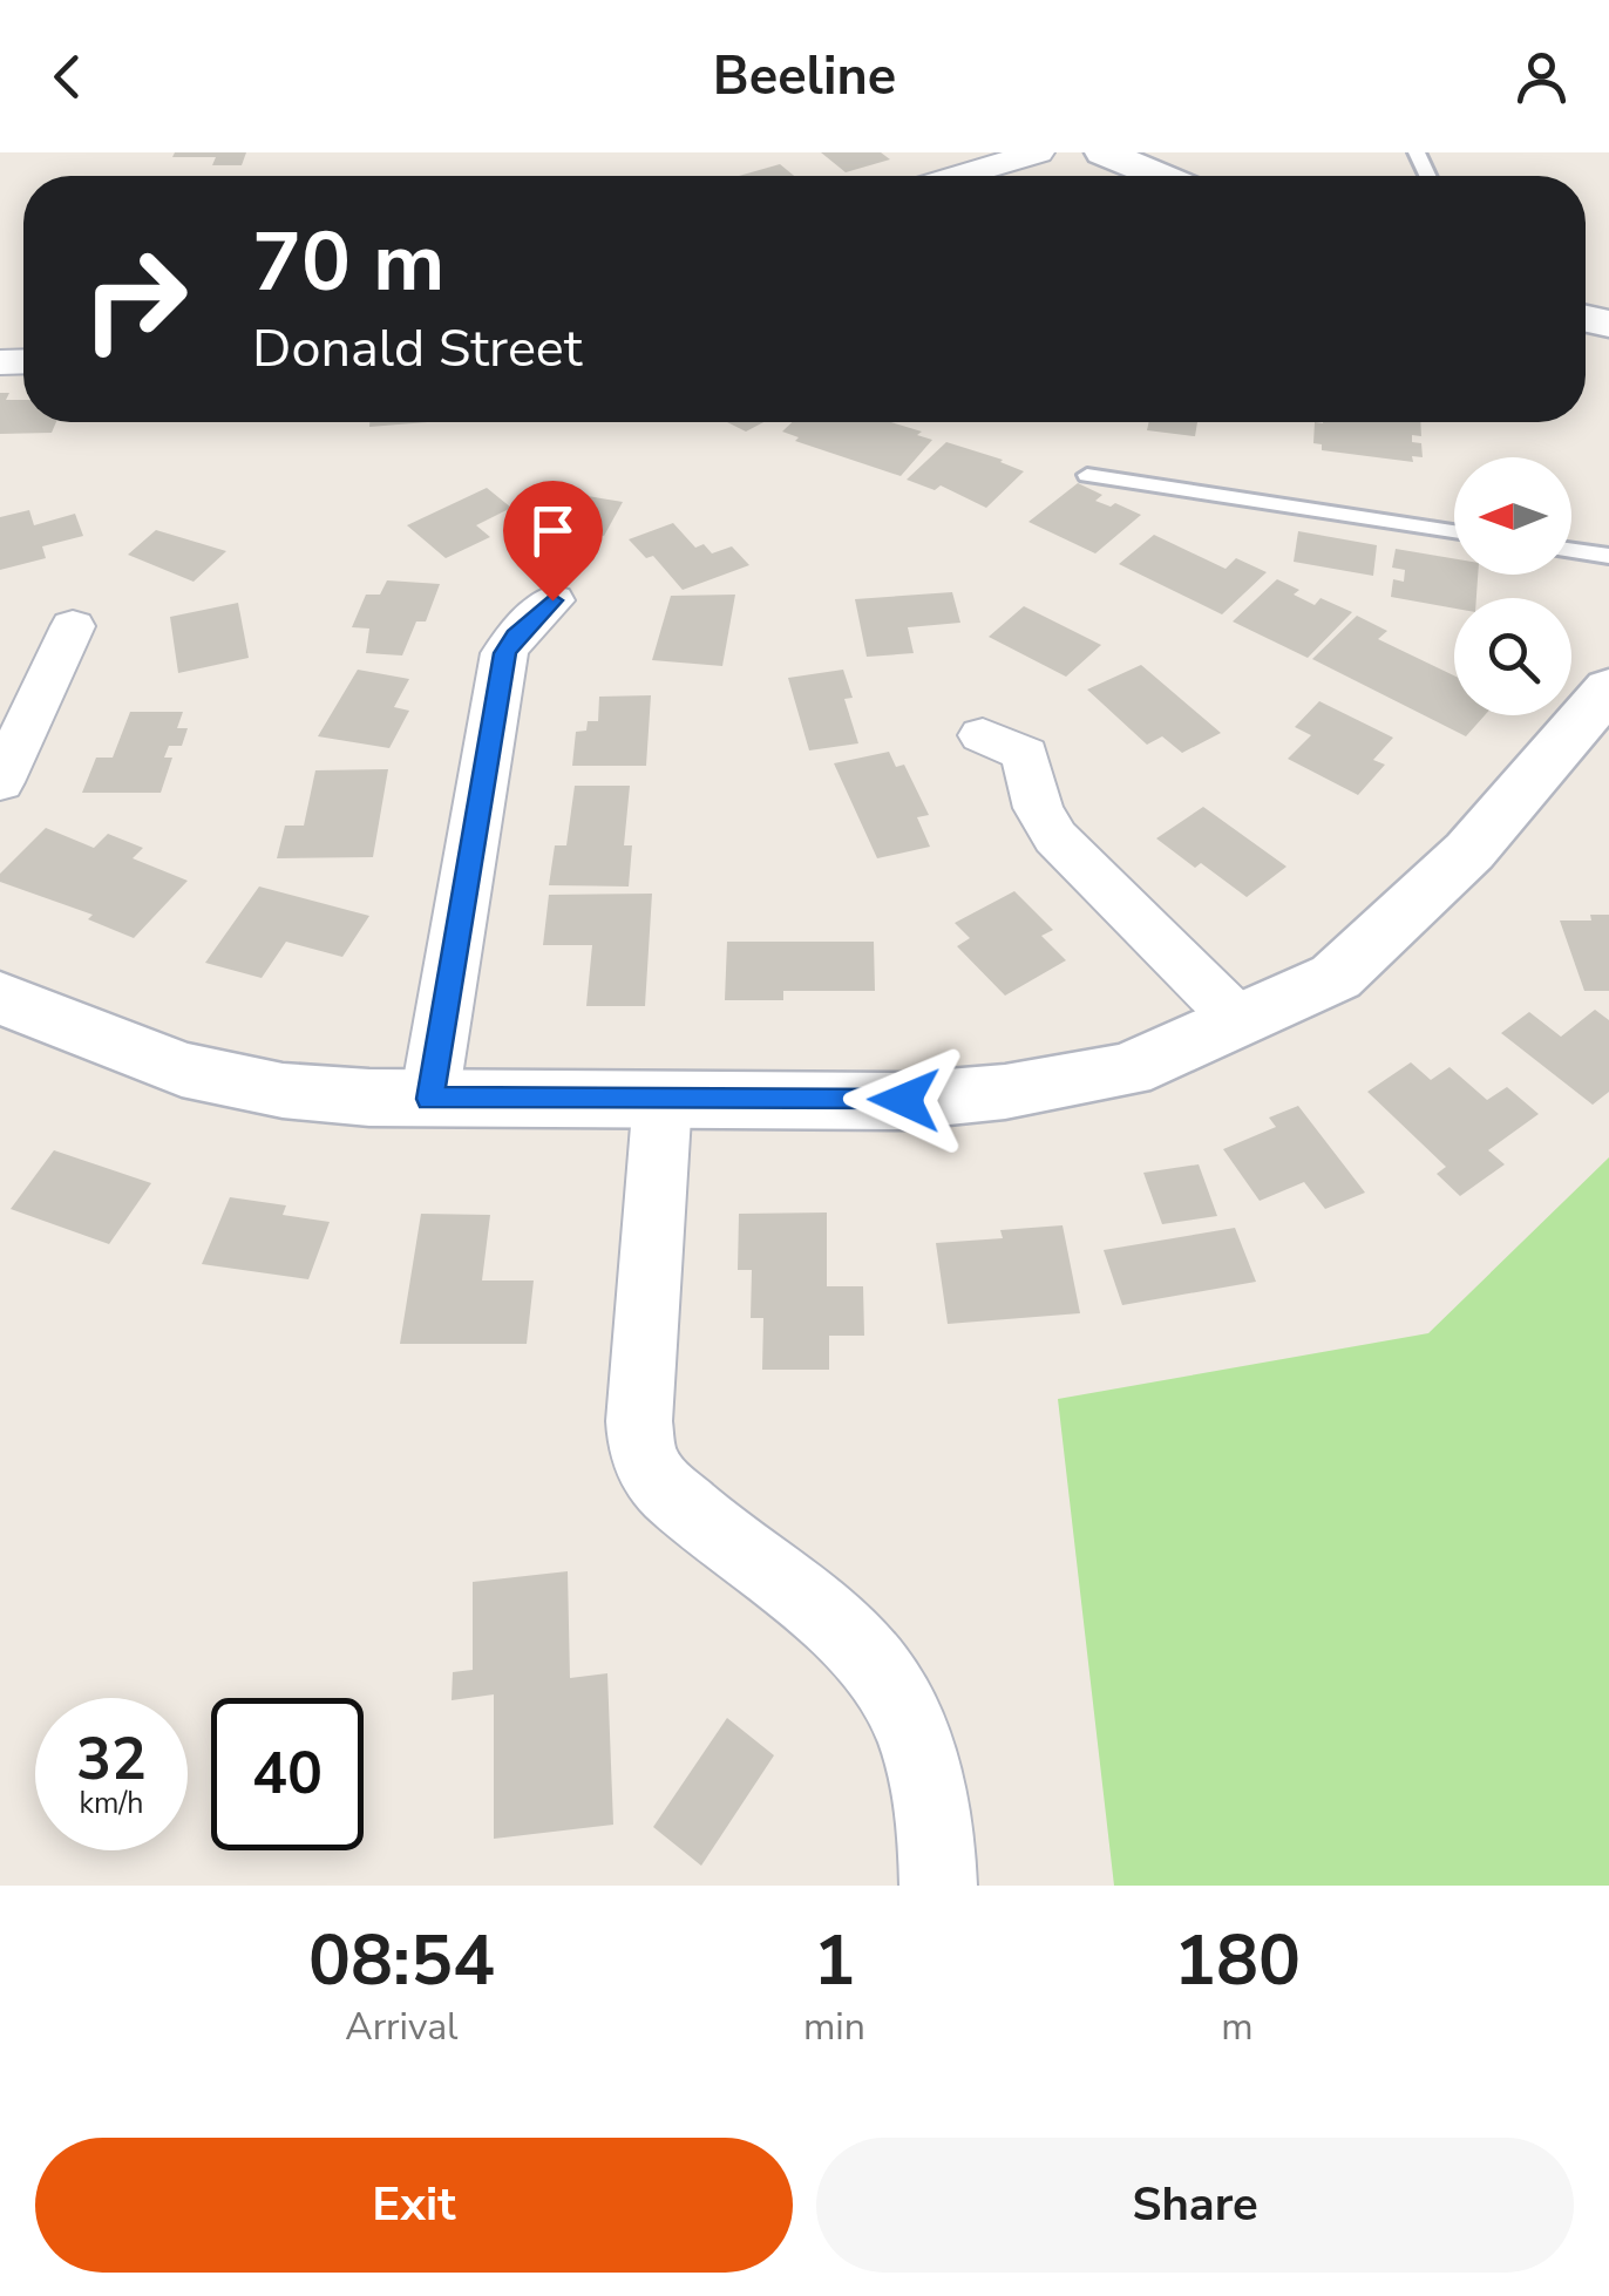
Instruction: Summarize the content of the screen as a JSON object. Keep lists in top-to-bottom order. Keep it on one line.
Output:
{"north":"left","page":{"header":"Beeline","turn":["70 m","Donald Street"],"speed":"32 km/h","limit":"40","eta":["08:54","Arrival","1","min","180","m"],"buttons":["Exit","Share"]}}
